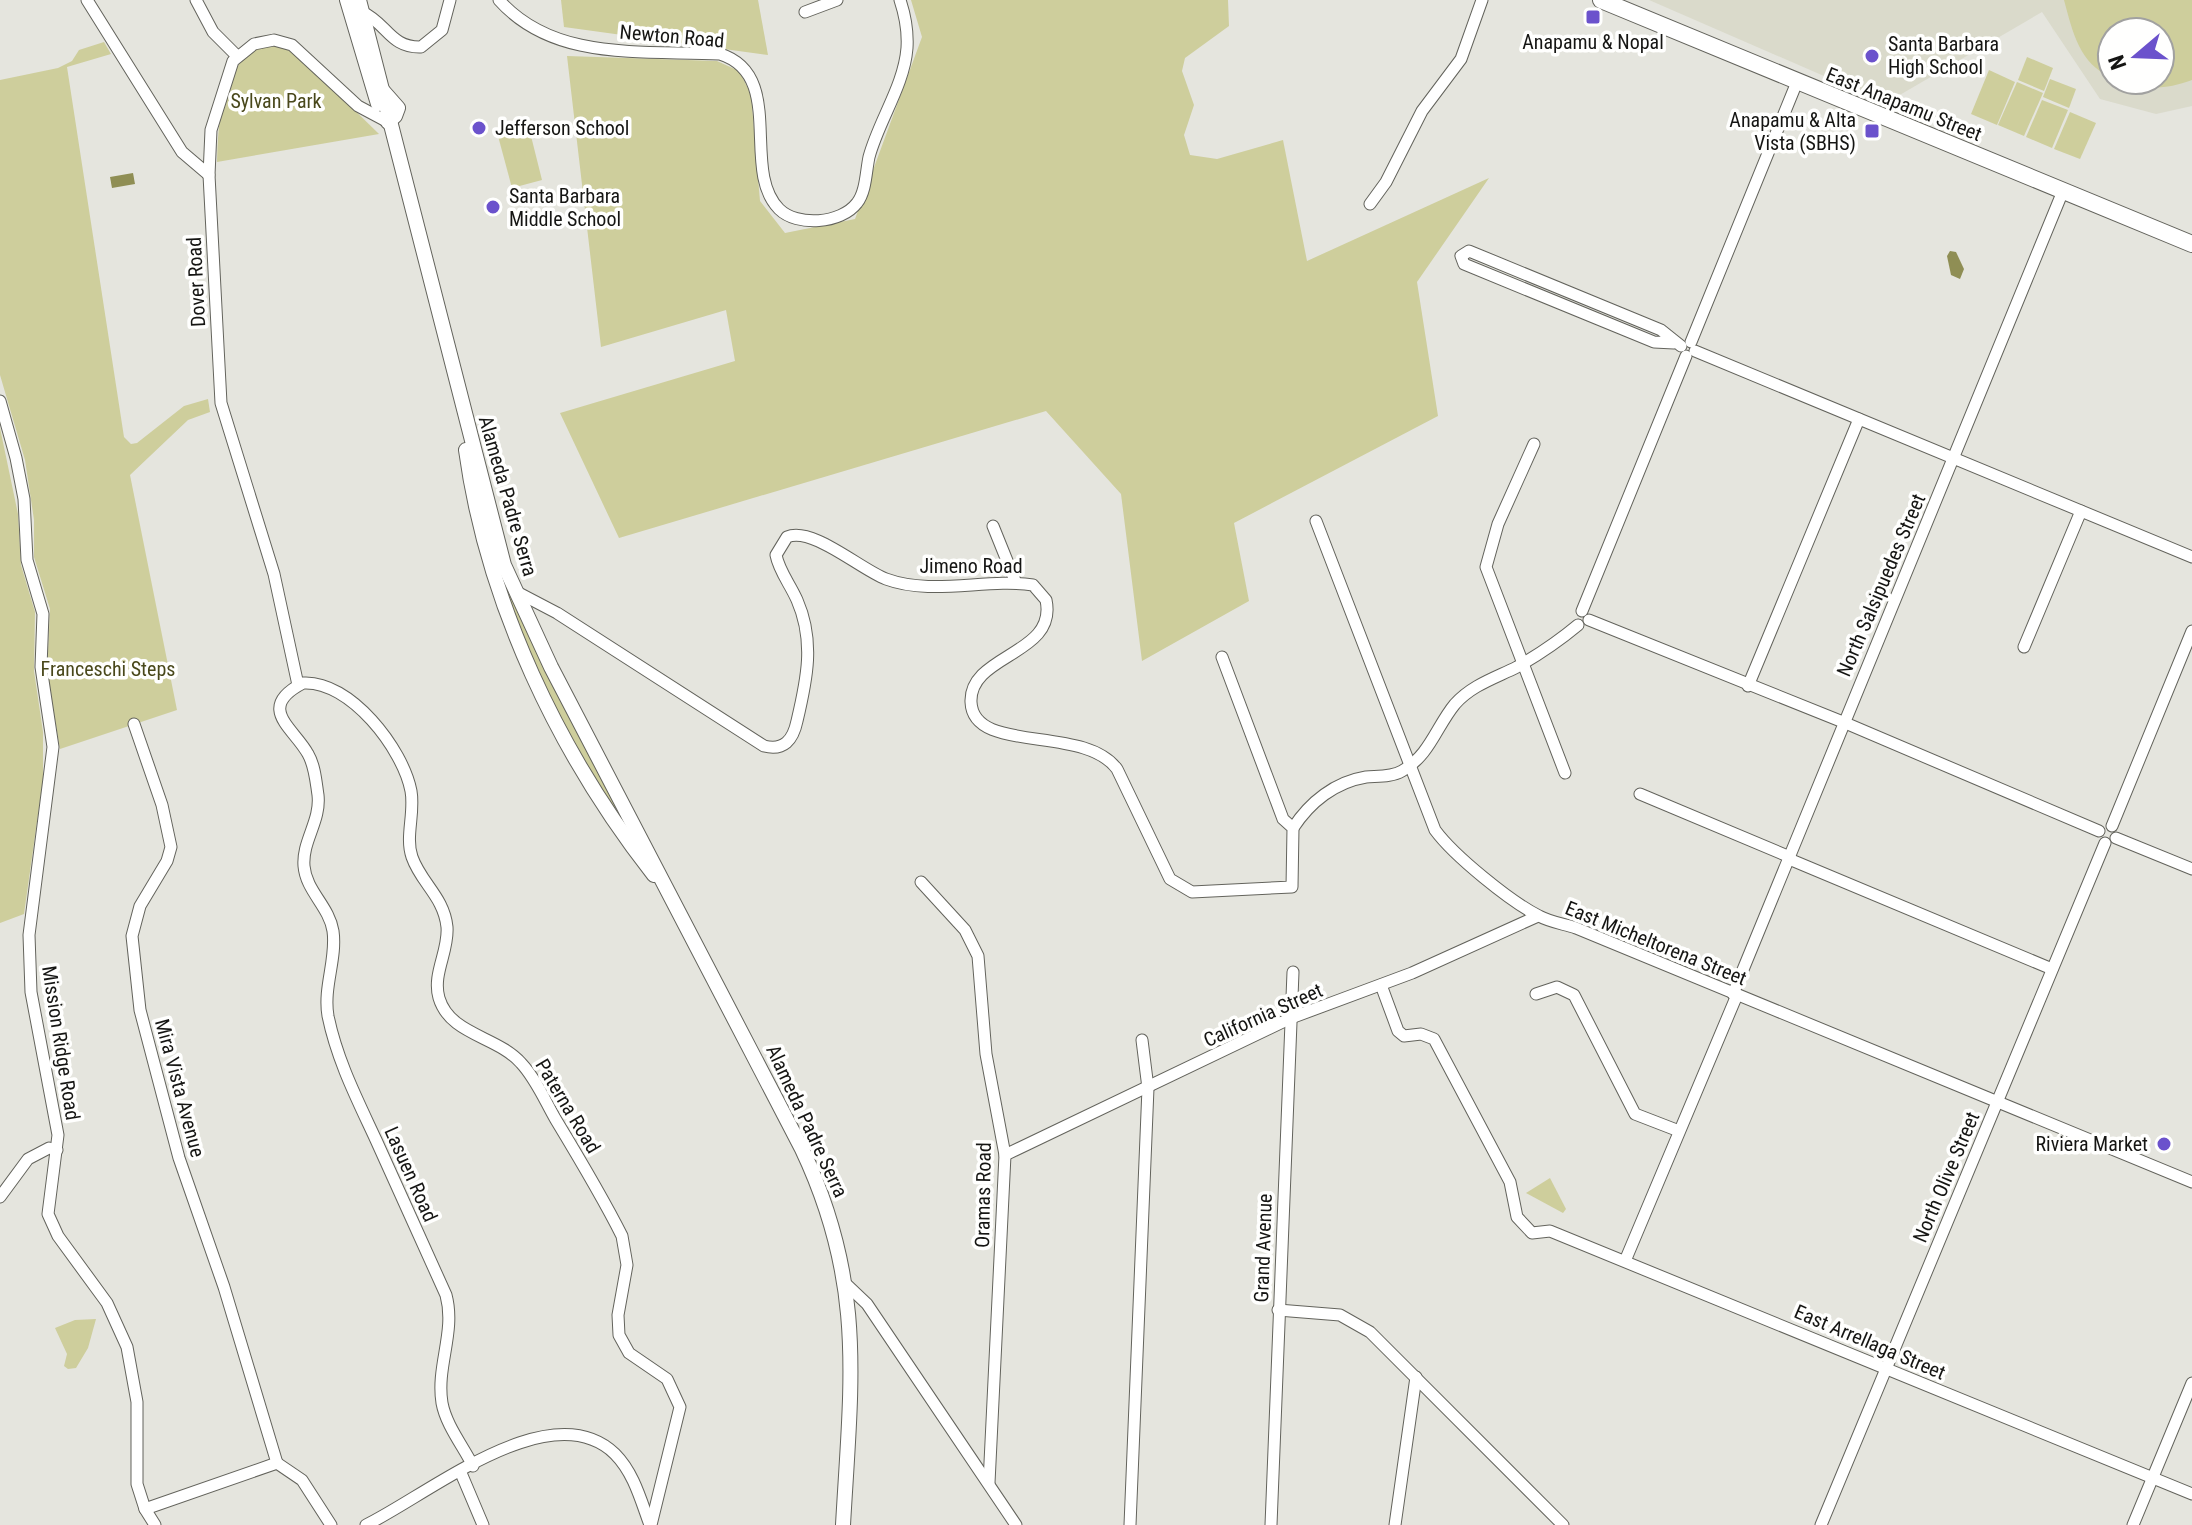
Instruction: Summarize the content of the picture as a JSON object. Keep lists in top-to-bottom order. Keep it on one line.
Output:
{"streets":{"main road":["East Anapamu Street"],"street":["Newton Road","Dover Road","Alameda Padre Serra","Jimeno Road","North Salsipuedes Street","East Micheltorena Street","California Street","Mission Ridge Road","Mira Vista Avenue","Paterna Road","Lasuen Road","North Olive Street","Oramas Road","Grand Avenue","East Arrellaga Street"]},"crossings":[["East Anapamu Street","North Salsipuedes Street"],["Dover Road","Paterna Road"],["Dover Road","Lasuen Road"],["Alameda Padre Serra","Jimeno Road"],["North Salsipuedes Street","East Micheltorena Street"],["North Salsipuedes Street","East Arrellaga Street"],["East Micheltorena Street","California Street"],["East Micheltorena Street","North Olive Street"],["California Street","Oramas Road"],["California Street","Grand Avenue"],["California Street","East Arrellaga Street"],["Paterna Road","Lasuen Road"],["North Olive Street","East Arrellaga Street"]],"parks":["Sylvan Park","Franceschi Steps"],"places":{"transit":["Anapamu & Nopal","Anapamu & Alta Vista (SBHS)"],"other":["Santa Barbara High School","Jefferson School","Santa Barbara Middle School","Riviera Market"]},"north":"left"}
